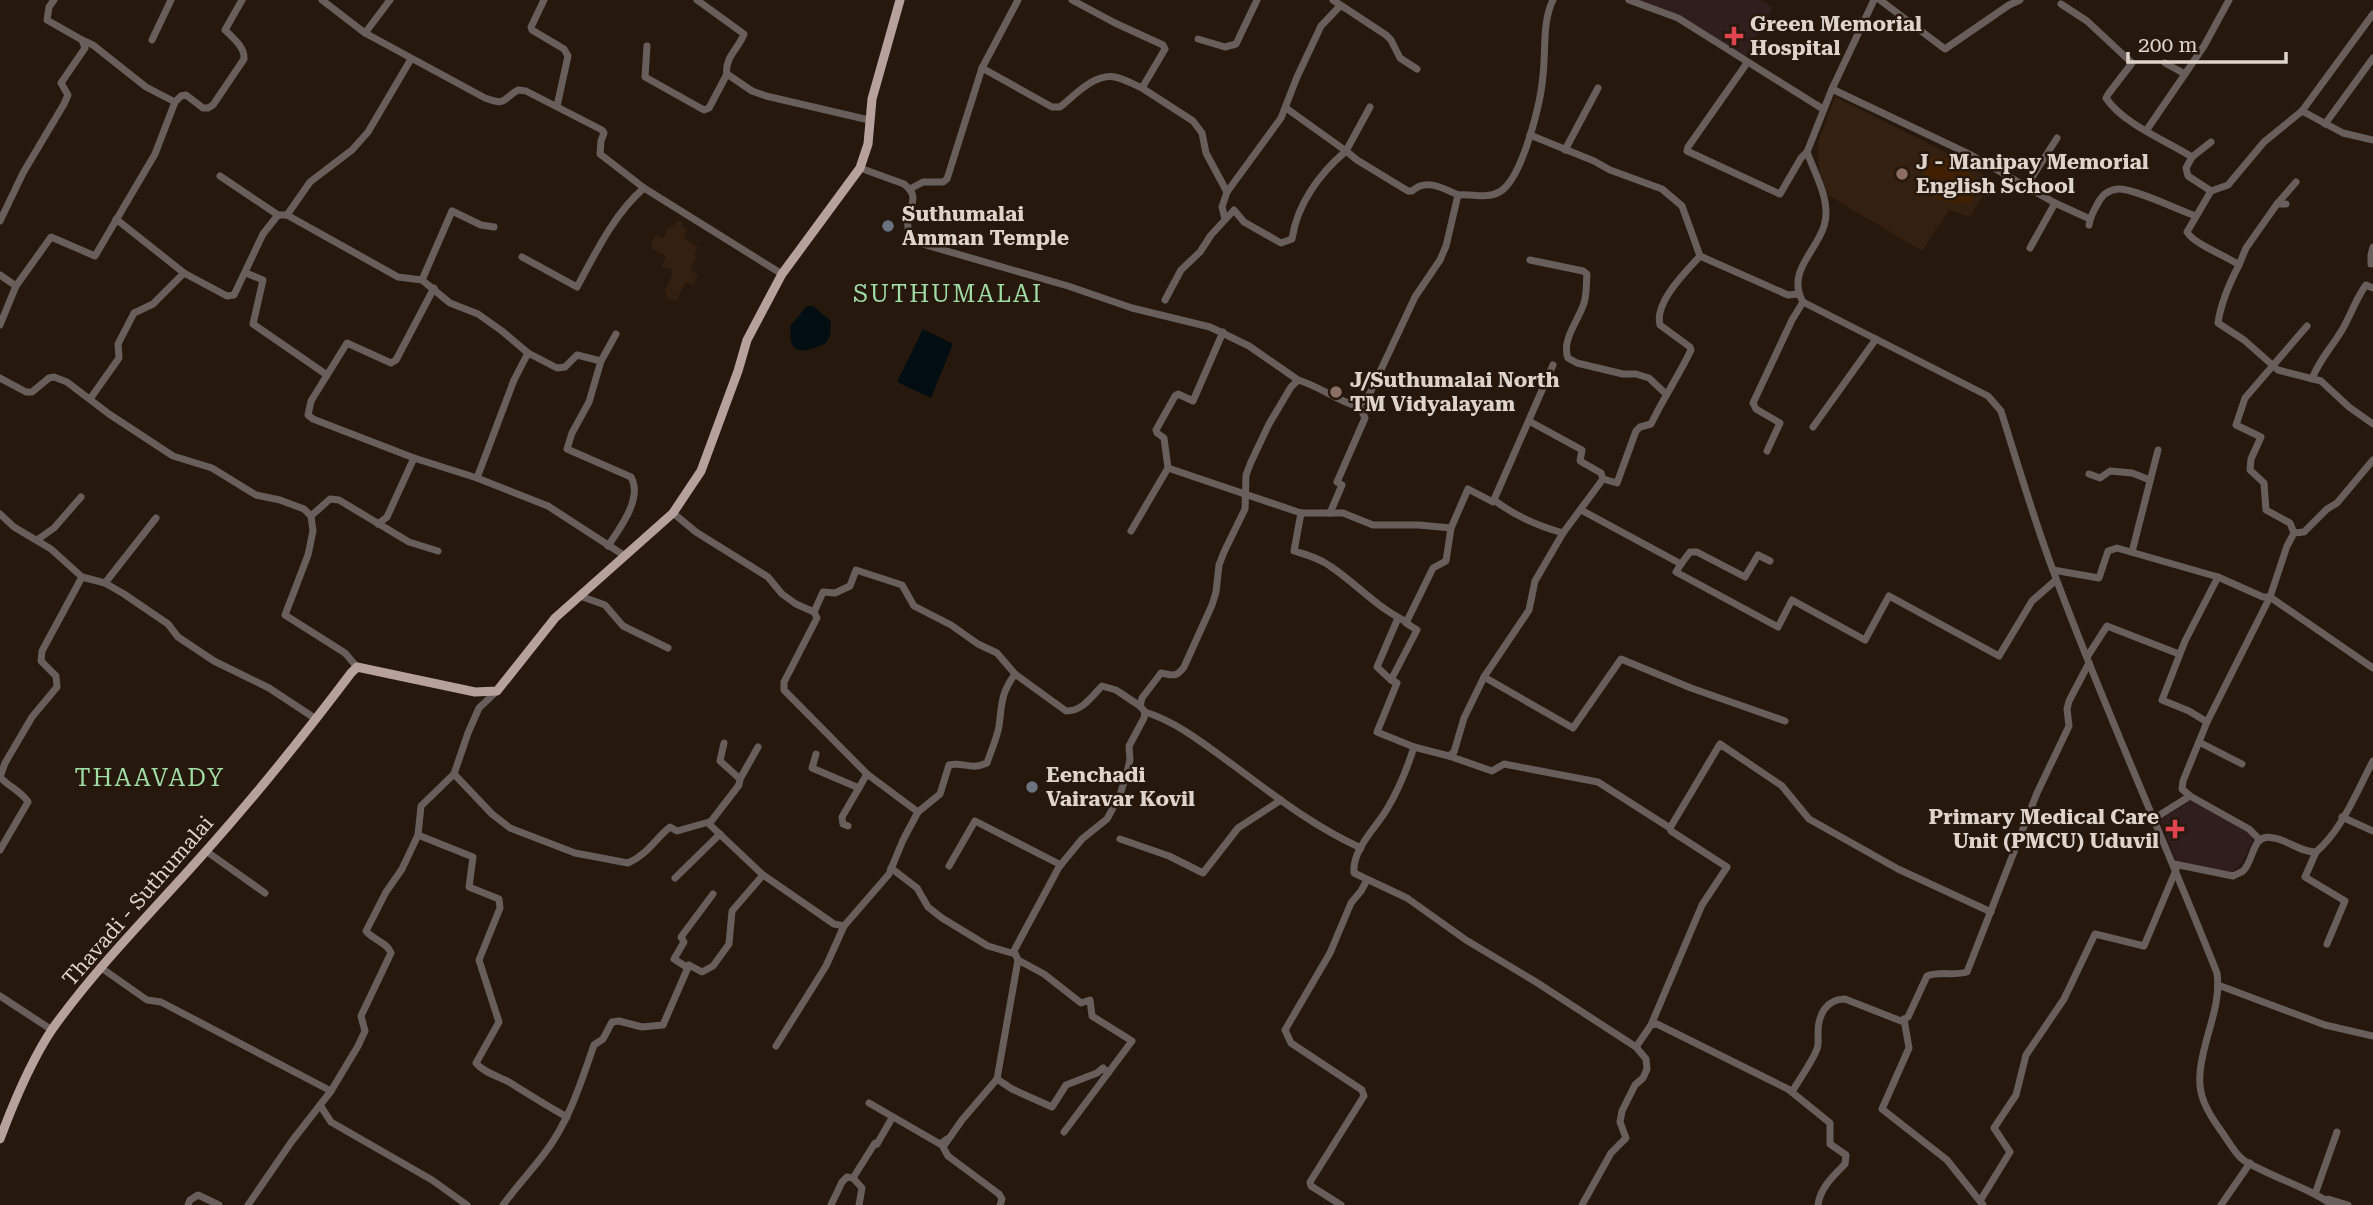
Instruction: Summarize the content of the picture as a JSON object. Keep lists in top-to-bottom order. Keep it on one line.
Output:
{"streets":{"main road":["Thavadi - Suthumalai"]},"districts":["SUTHUMALAI","THAAVADY"],"places":{"health":["Green Memorial Hospital","Primary Medical Care Unit (PMCU) Uduvil"],"other":["J - Manipay Memorial English School","Suthumalai Amman Temple","J/Suthumalai North TM Vidyalayam","Eenchadi Vairavar Kovil"]},"scale_bar":"200 m"}
